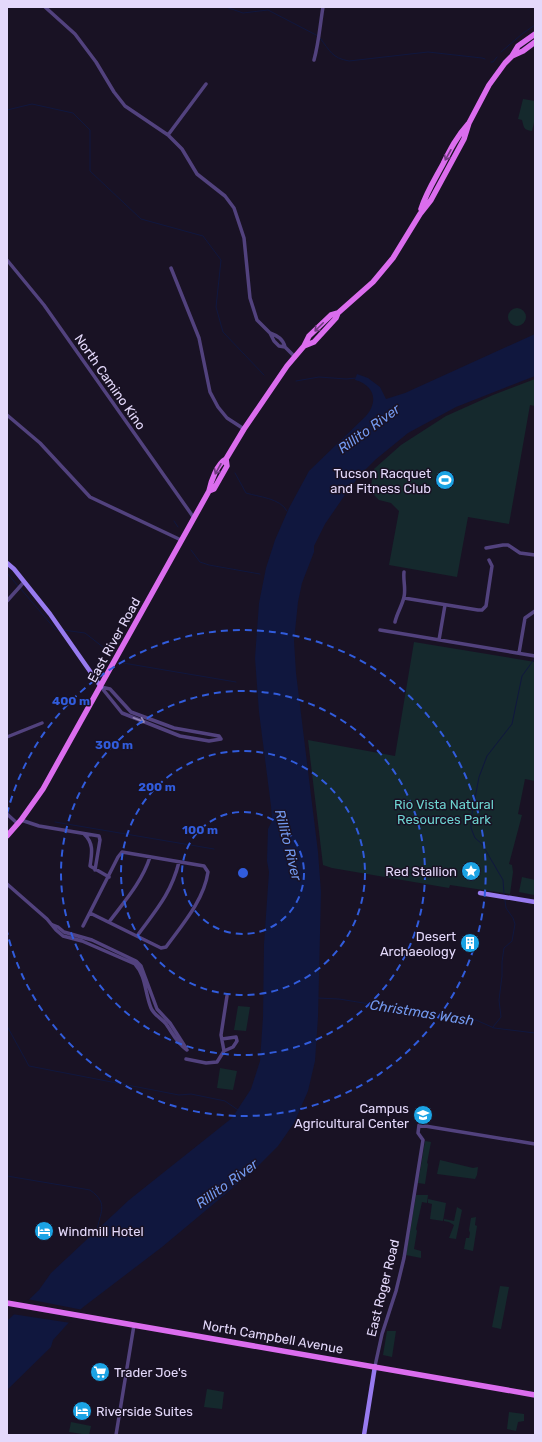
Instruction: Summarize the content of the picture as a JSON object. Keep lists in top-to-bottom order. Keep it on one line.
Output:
{"streets":{"main road":["East River Road","North Campbell Avenue"],"street":["North Camino Kino","East Roger Road"]},"crossings":[["North Camino Kino","East River Road"],["East Roger Road","North Campbell Avenue"]],"water":["Rillito River","Christmas Wash"],"parks":["Rio Vista Natural Resources Park"],"places":{"sports":["Tucson Racquet and Fitness Club"],"place":["Red Stallion"],"building":["Desert Archaeology"],"school or university":["Campus Agricultural Center"],"hotel":["Windmill Hotel","Riverside Suites"],"supermarket":["Trader Joe's"]},"rings":["400 m","300 m","200 m","100 m"]}
